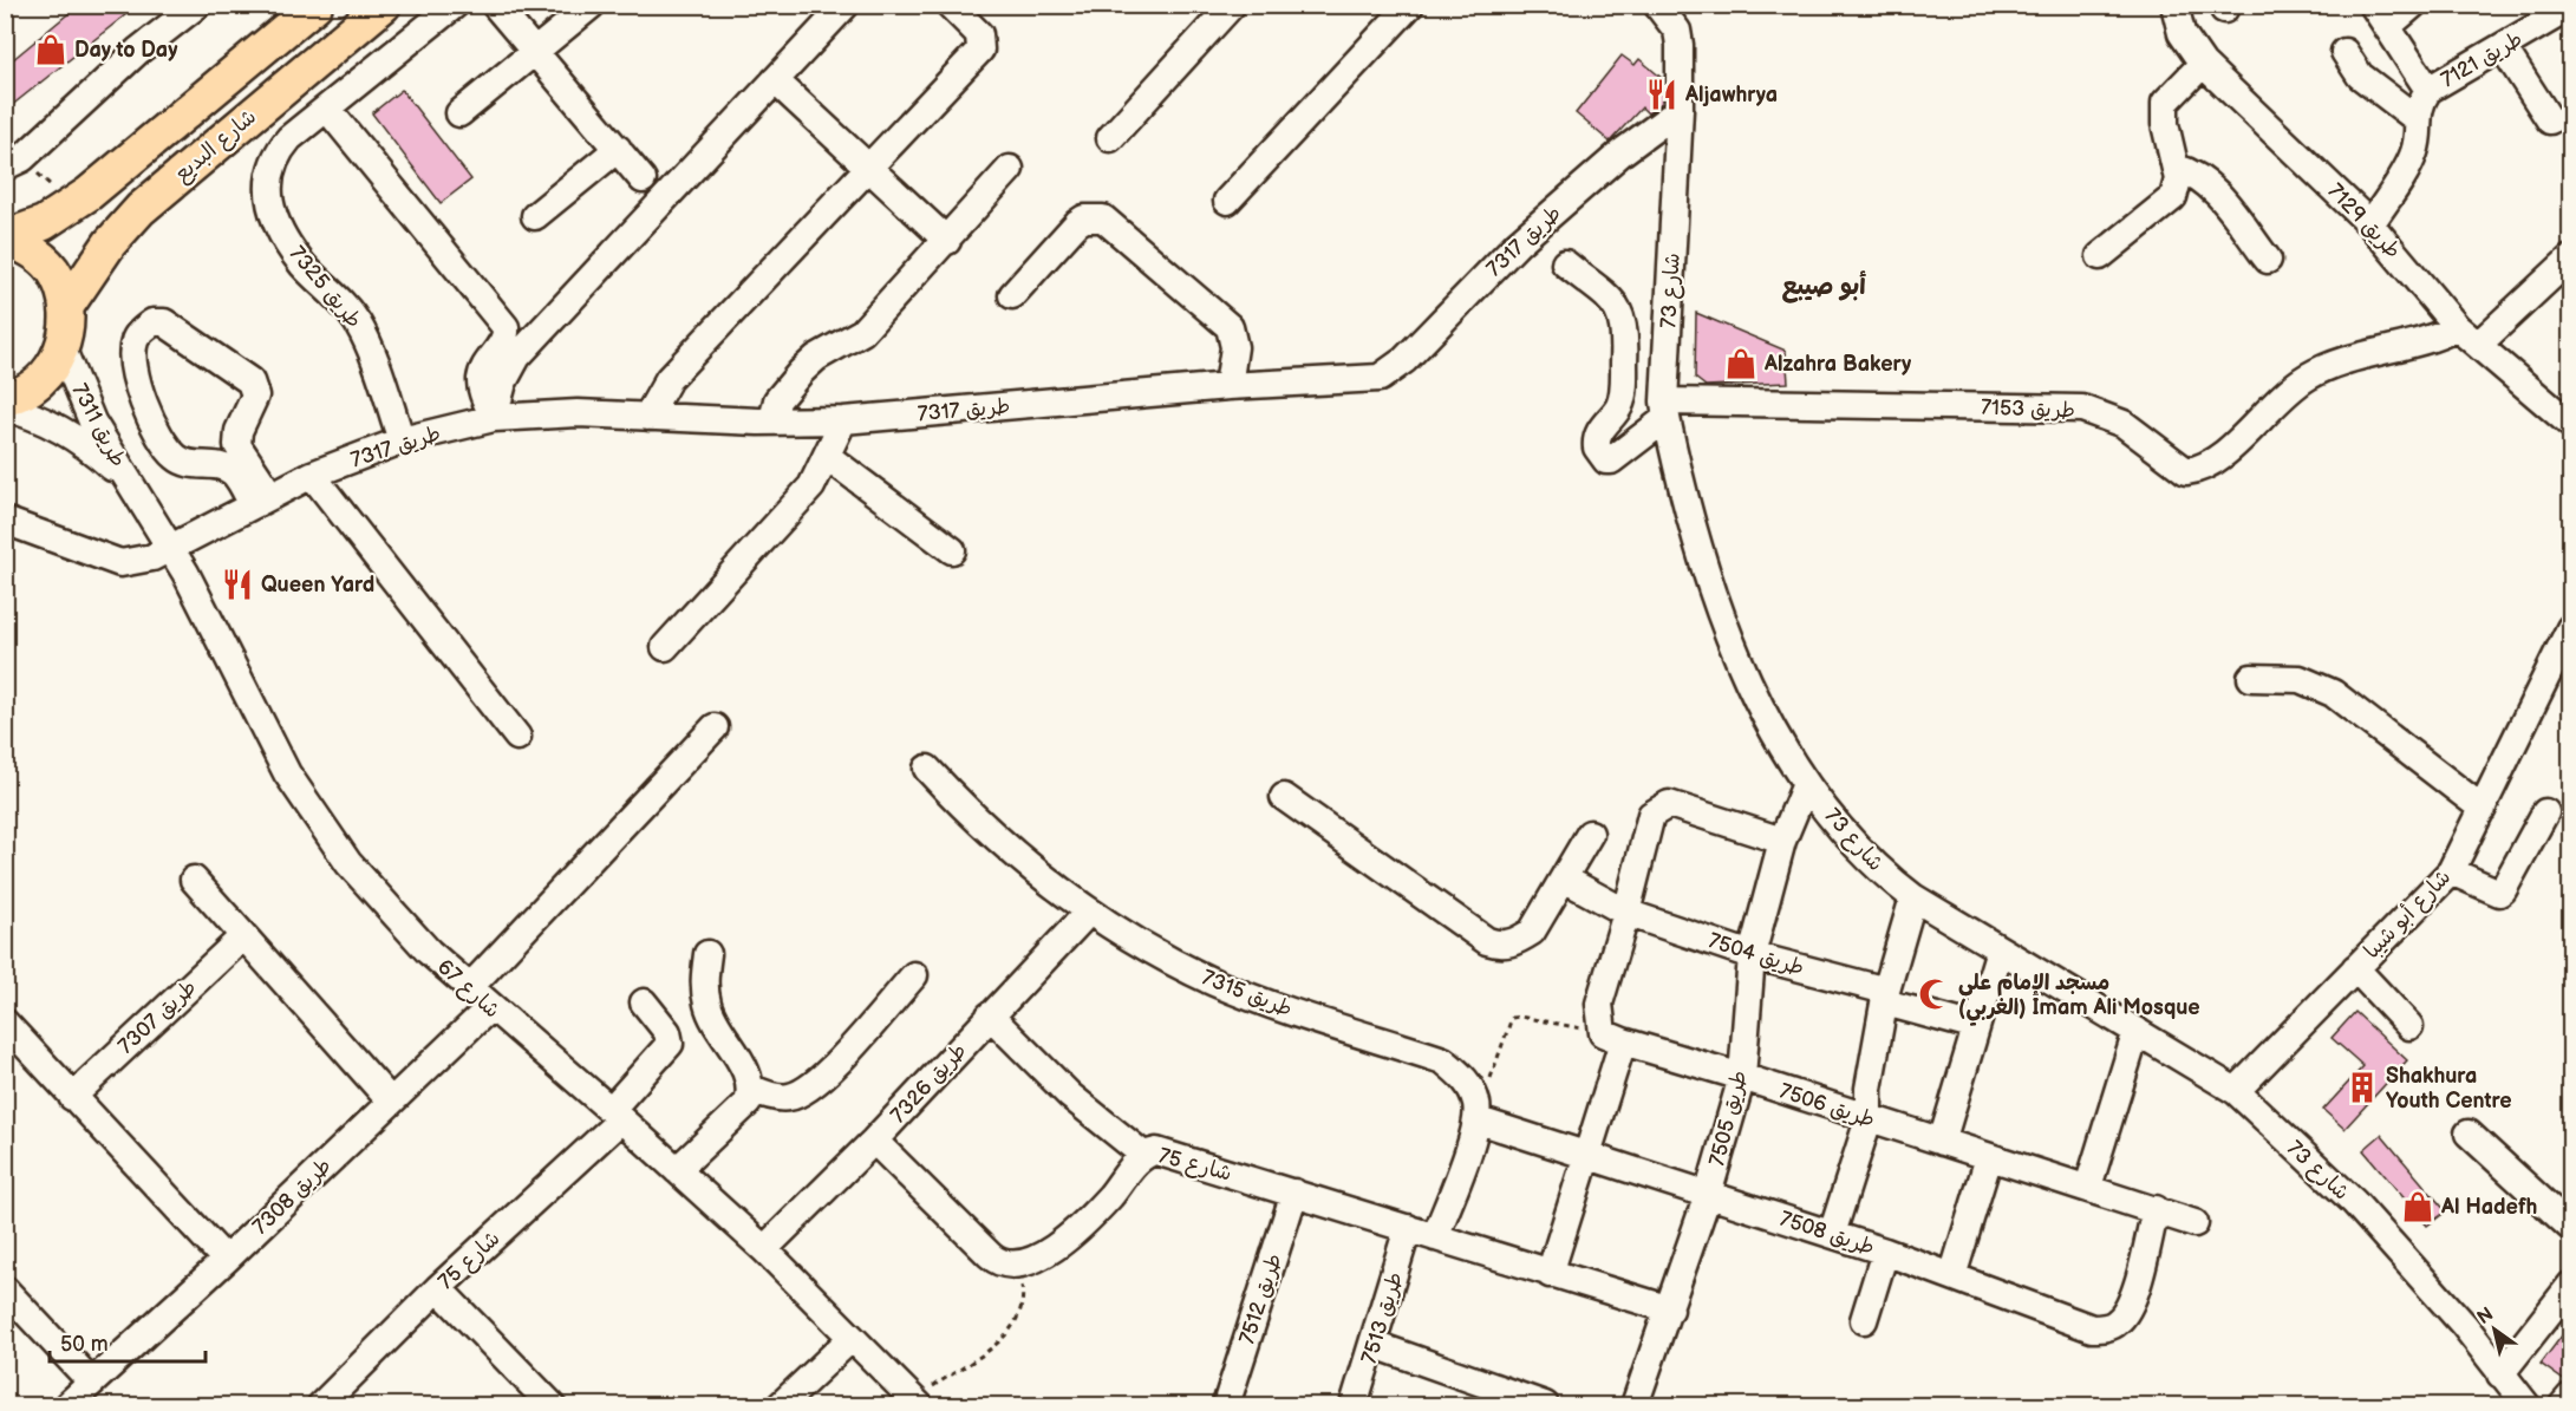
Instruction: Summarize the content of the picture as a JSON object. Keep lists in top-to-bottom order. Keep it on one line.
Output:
{"streets":{"main road":["شارع البديع"],"street":["طريق 7121","طريق 7129","طريق 7317","طريق 7325","شارع 73","طريق 7153","طريق 7311","شارع أبو شيبا","طريق 7504","شارع 67","طريق 7315","طريق 7307","طريق 7326","طريق 7506","طريق 7505","شارع 75","طريق 7308","طريق 7508","طريق 7512","طريق 7513"]},"crossings":[["طريق 7129","طريق 7153"],["طريق 7317","طريق 7325"],["طريق 7317","شارع 73"],["طريق 7317","شارع 67"],["شارع 73","طريق 7153"],["شارع 73","شارع أبو شيبا"],["شارع 73","طريق 7505"],["طريق 7311","شارع 67"],["طريق 7504","طريق 7505"],["شارع 67","طريق 7326"],["شارع 67","شارع 75"],["شارع 67","طريق 7308"],["طريق 7315","طريق 7326"],["طريق 7506","طريق 7505"],["طريق 7506","طريق 7508"],["طريق 7505","شارع 75"],["طريق 7505","طريق 7508"],["شارع 75","طريق 7512"],["شارع 75","طريق 7513"]],"districts":["أبو صيبع"],"places":{"shop":["Day to Day","Alzahra Bakery","Al Hadefh"],"restaurant":["Aljawhrya","Queen Yard"],"mosque":["مسجد الإمام علي (الغربي) Imam Ali Mosque"],"building":["Shakhura Youth Centre"]},"scale_bar":"50 m","north":"top left"}
